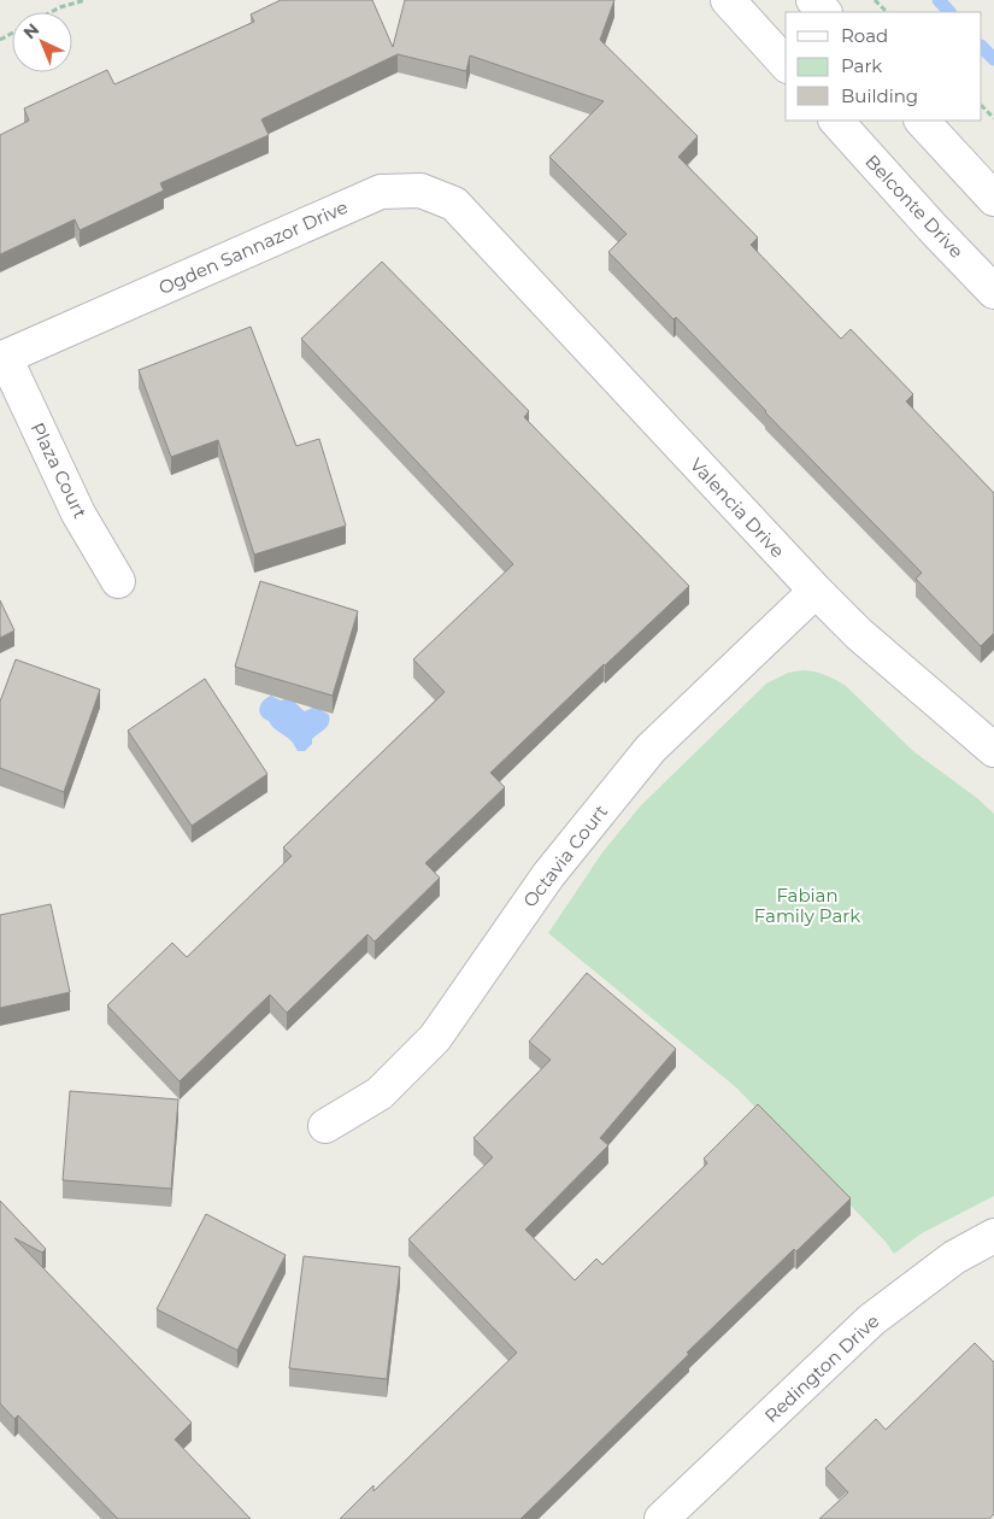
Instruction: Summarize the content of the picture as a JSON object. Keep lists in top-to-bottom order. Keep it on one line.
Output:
{"streets":{"street":["Belconte Drive","Ogden Sannazor Drive","Plaza Court","Valencia Drive","Octavia Court","Redington Drive"]},"crossings":[["Ogden Sannazor Drive","Plaza Court"],["Ogden Sannazor Drive","Valencia Drive"],["Valencia Drive","Octavia Court"]],"parks":["Fabian Family Park"],"legend":["Road","Park","Building"],"north":"top left"}
